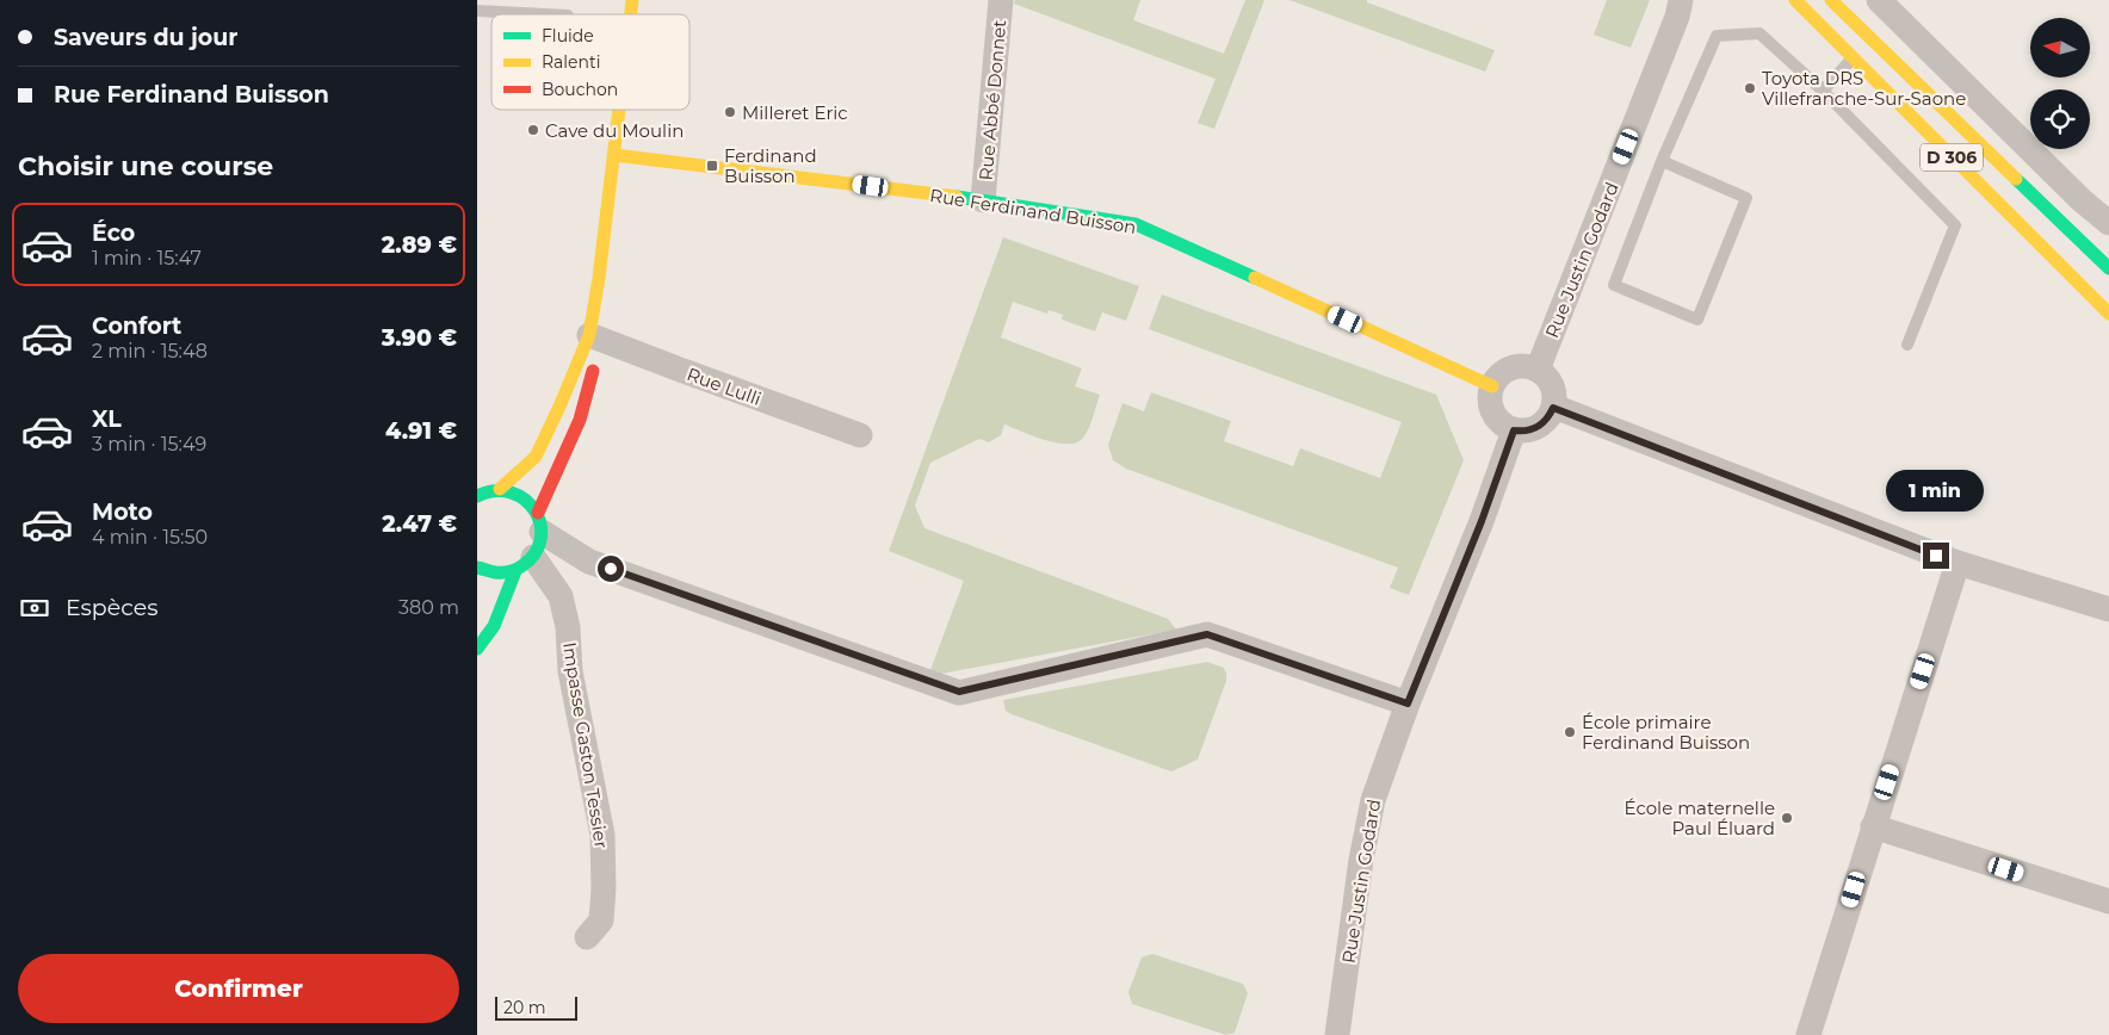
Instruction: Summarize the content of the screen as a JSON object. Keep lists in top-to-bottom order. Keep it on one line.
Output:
{"streets":{"street":["Rue Abbé Donnet","D 306","Rue Ferdinand Buisson","Rue Justin Godard","Rue Lulli","Impasse Gaston Tessier"]},"crossings":[["Rue Abbé Donnet","Rue Ferdinand Buisson"],["Rue Ferdinand Buisson","Rue Justin Godard"]],"places":{"other":["Toyota DRS Villefranche-Sur-Saone","Milleret Eric","Cave du Moulin","École primaire Ferdinand Buisson","École maternelle Paul Éluard"],"transit":["Ferdinand Buisson"]},"legend":["Fluide","Ralenti","Bouchon"],"scale_bar":"20 m","north":"left","page":{"banner":["Saveurs du jour","Rue Ferdinand Buisson"],"heading":"Choisir une course","list":[{"name":"Éco","note":"1 min · 15:47","value":"2.89 €"},{"name":"Confort","note":"2 min · 15:48","value":"3.90 €"},{"name":"XL","note":"3 min · 15:49","value":"4.91 €"},{"name":"Moto","note":"4 min · 15:50","value":"2.47 €"}],"bubble":"1 min","pay":["Espèces","380 m"],"buttons":"Confirmer","scale":"20 m"}}
